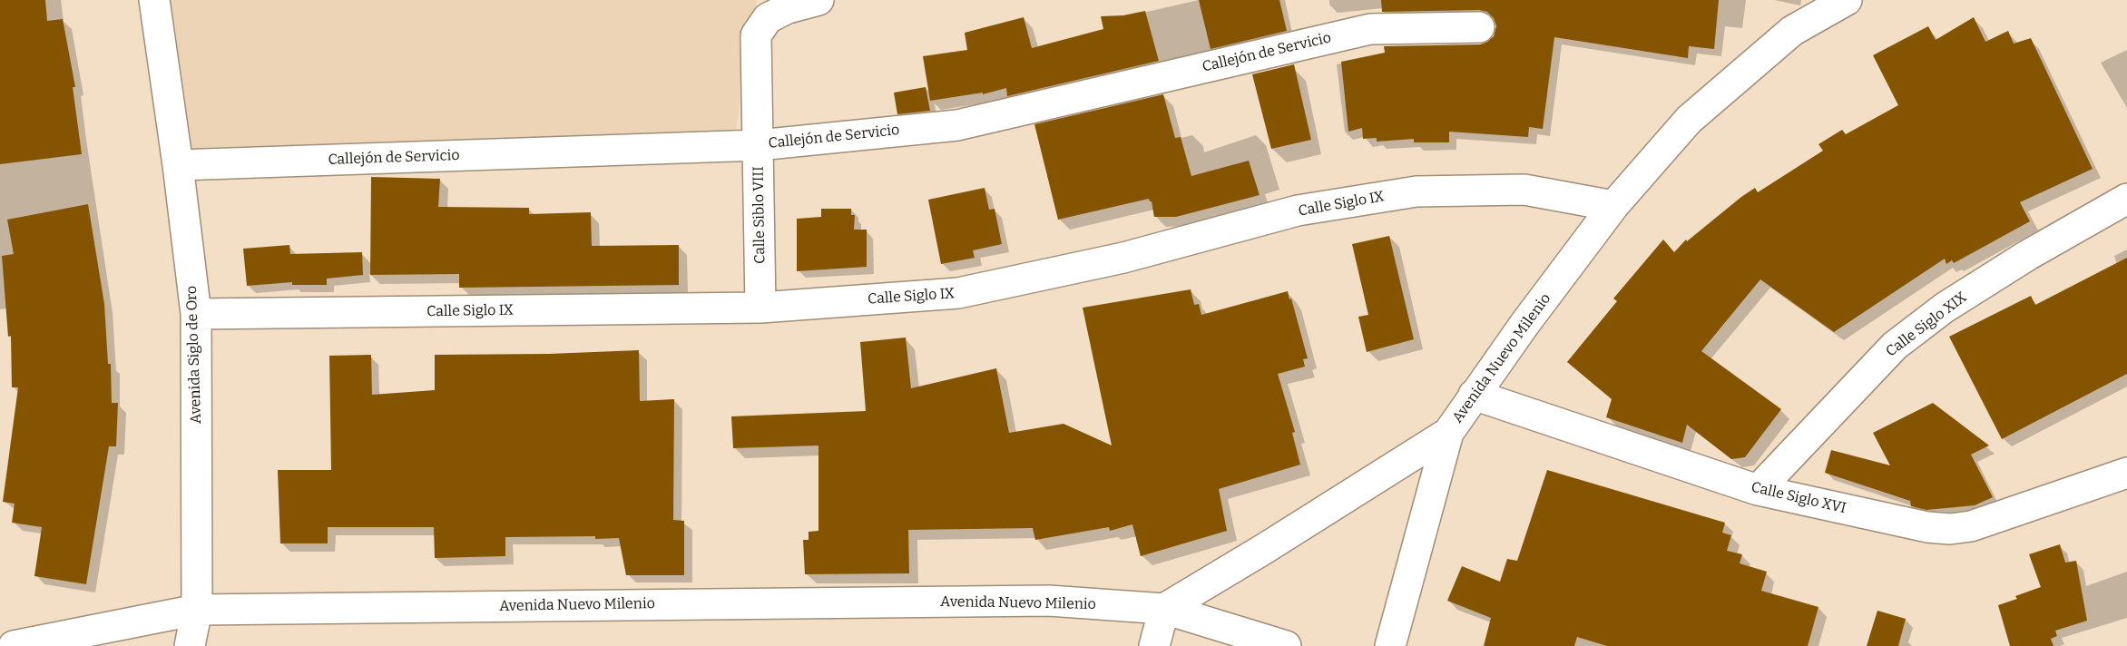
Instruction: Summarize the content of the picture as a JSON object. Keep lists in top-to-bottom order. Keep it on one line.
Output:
{"streets":{"street":["Callejón de Servicio","Calle Siglo IX","Calle Siblo VIII","Calle Siglo XIX","Avenida Siglo de Oro","Avenida Nuevo Milenio","Calle Siglo XVI"]},"crossings":[["Callejón de Servicio","Calle Siblo VIII"],["Callejón de Servicio","Avenida Siglo de Oro"],["Calle Siglo IX","Calle Siblo VIII"],["Calle Siglo IX","Avenida Siglo de Oro"],["Calle Siglo IX","Avenida Nuevo Milenio"],["Calle Siglo XIX","Calle Siglo XVI"],["Avenida Siglo de Oro","Avenida Nuevo Milenio"],["Avenida Nuevo Milenio","Calle Siglo XVI"]]}
